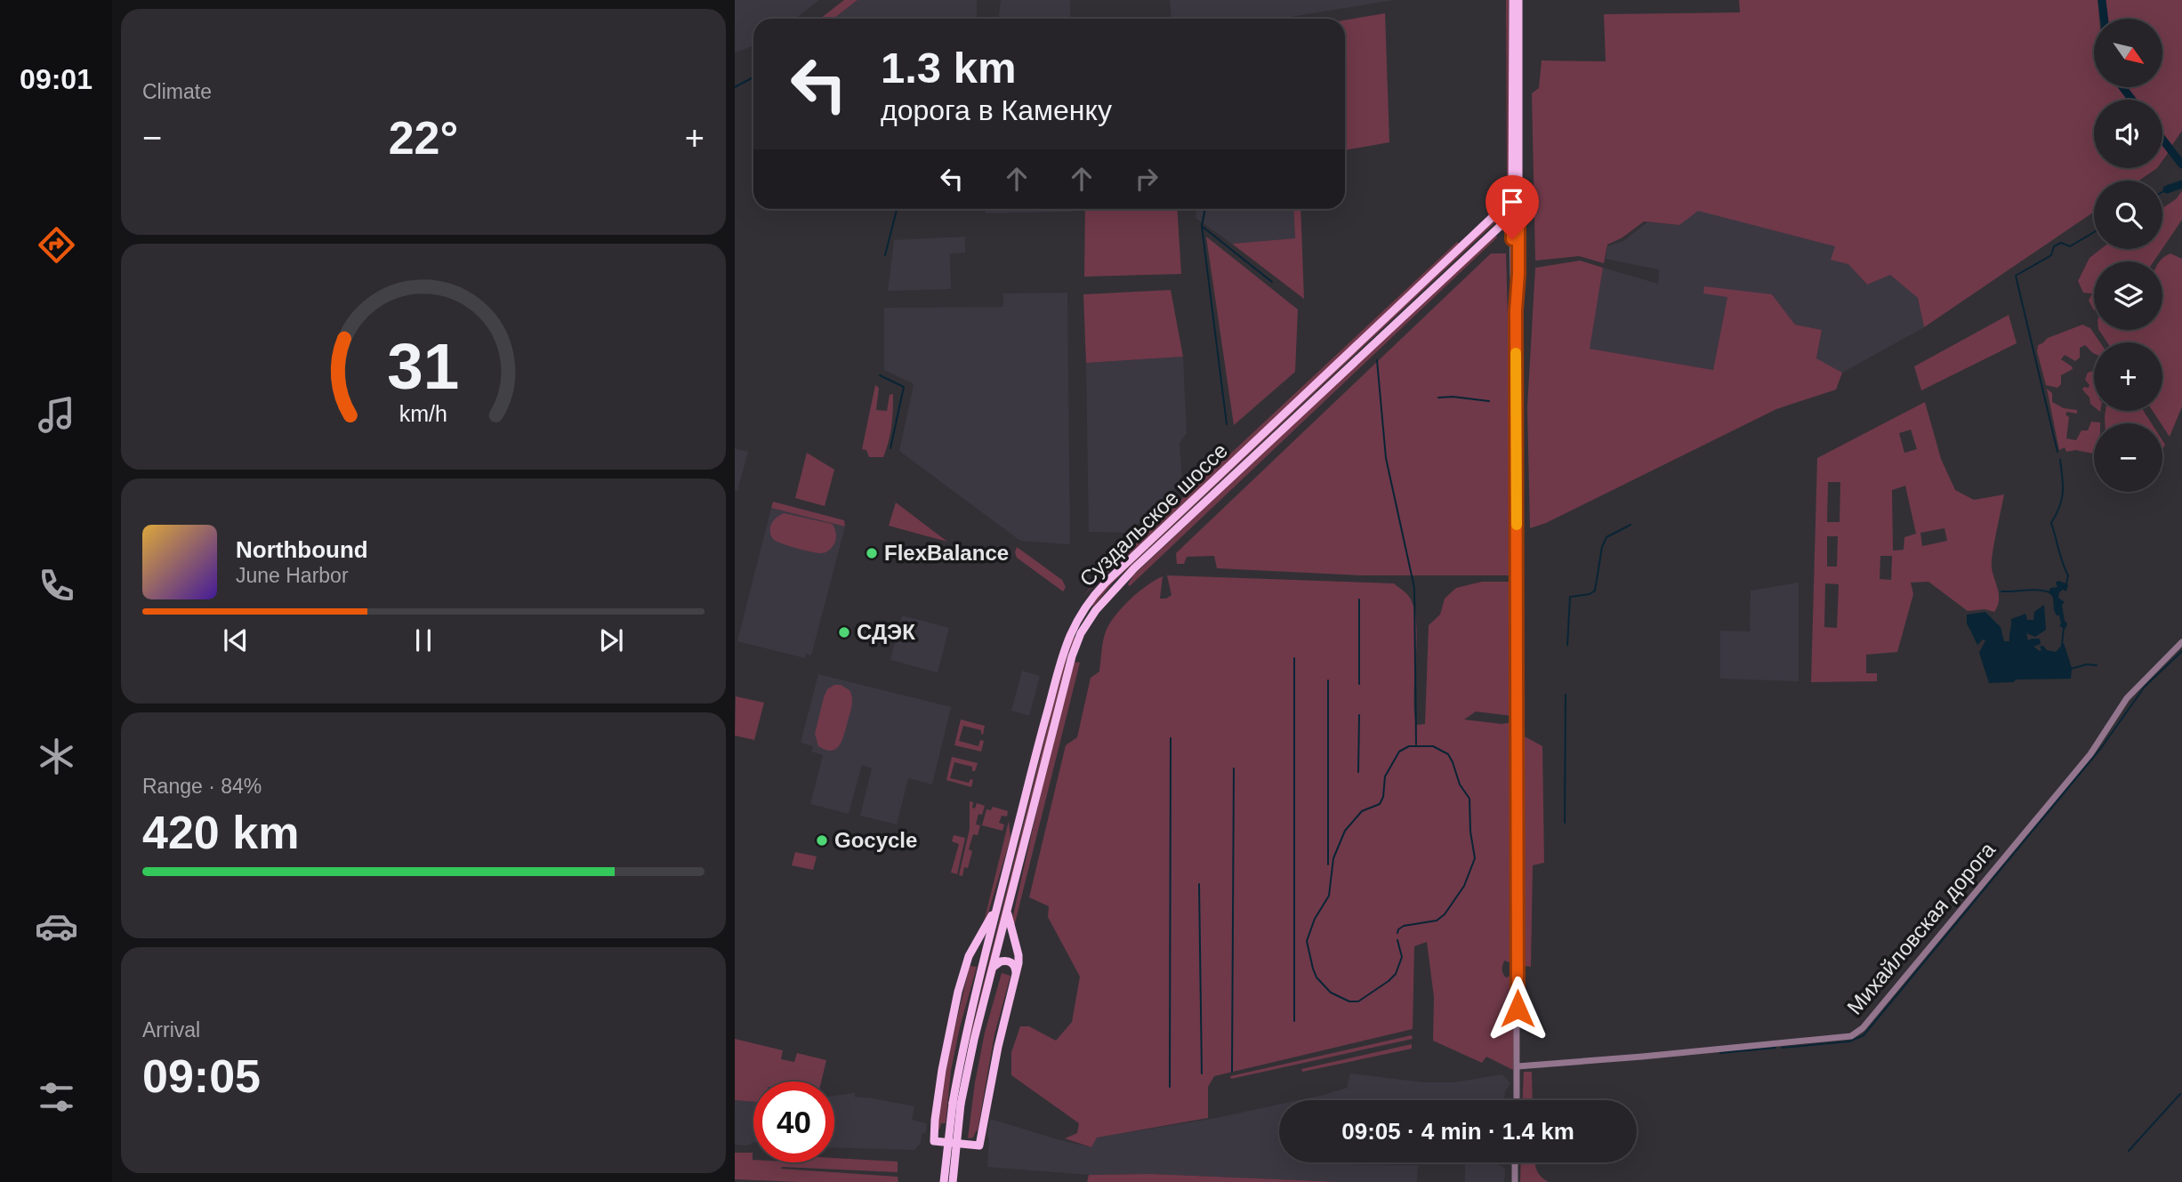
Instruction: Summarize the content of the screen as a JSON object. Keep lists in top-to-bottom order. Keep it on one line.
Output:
{"streets":{"main road":["Суздальское шоссе"],"street":["Михайловская дорога"]},"places":["FlexBalance","СДЭК","Gocycle"],"north":"bottom right","page":{"tabs":"09:01","tile":["Climate",["Range · 84%","420 km"],["Arrival","09:05"]],"map_buttons":["+","−"],"turn":["1.3 km","дорога в Каменку"],"heat":["−","22°","+"],"song":["Northbound","June Harbor"],"limit":"40","trip":"09:05 · 4 min · 1.4 km","gauge":["31","km/h"]}}
